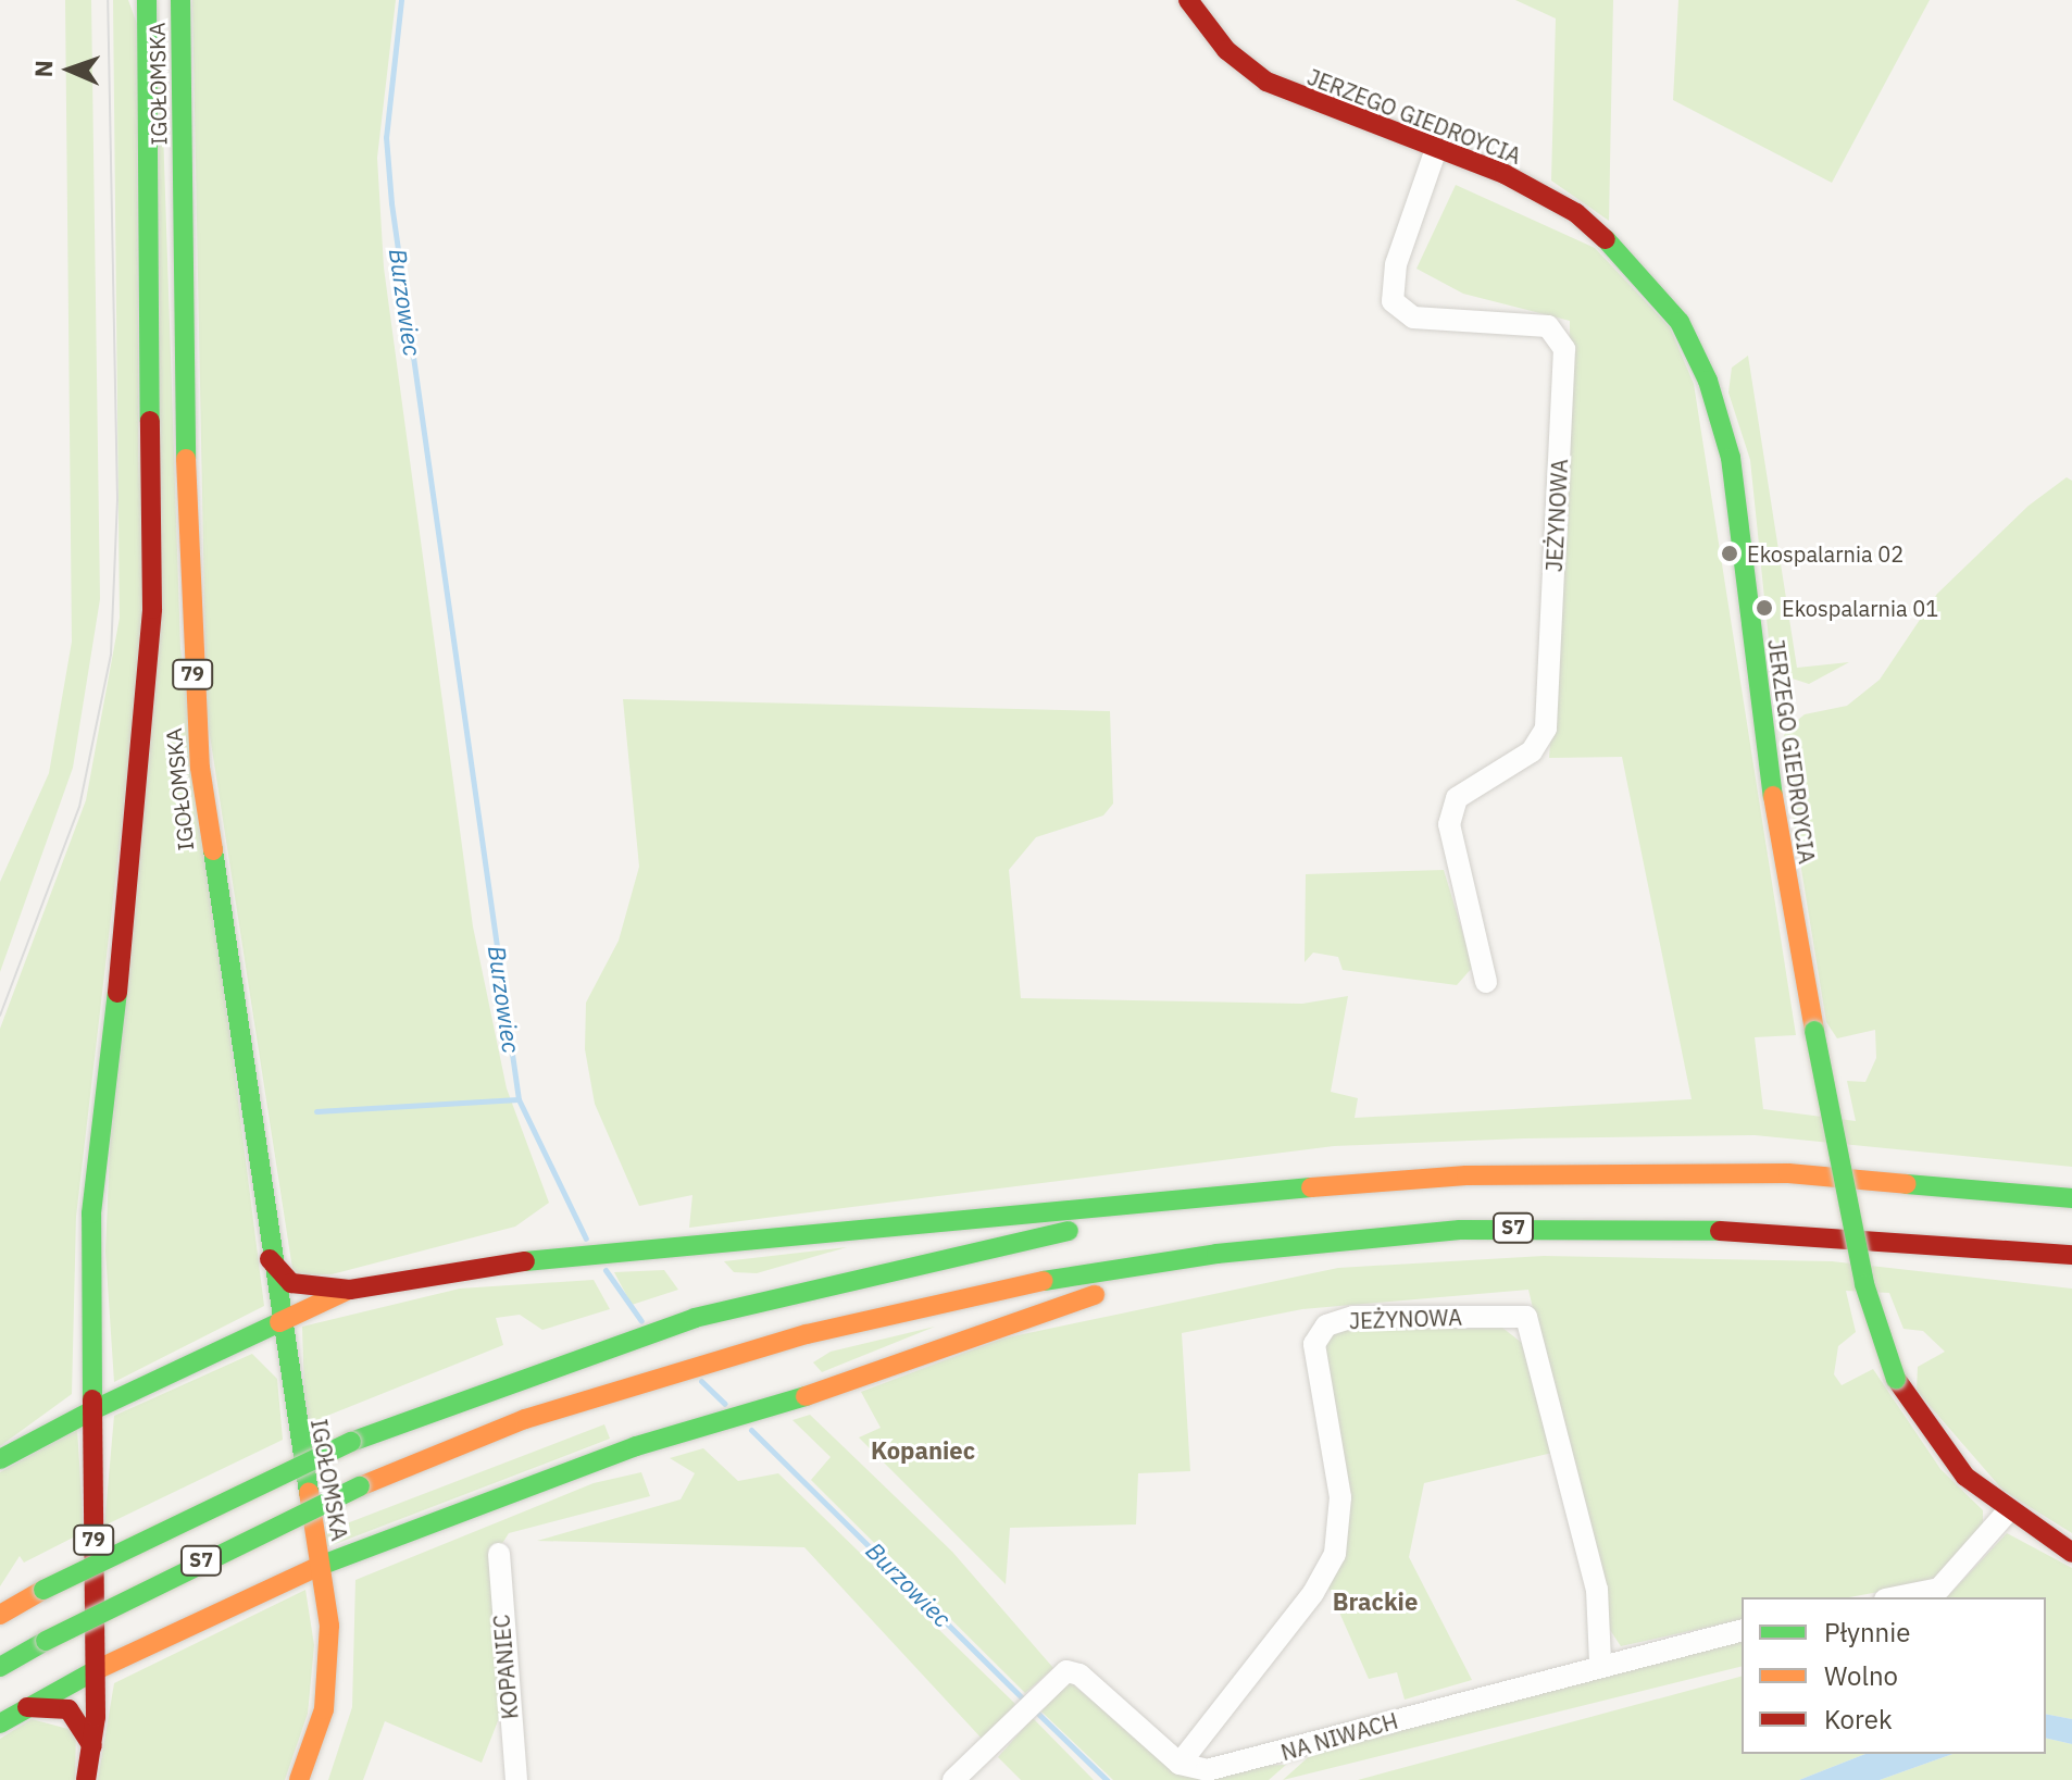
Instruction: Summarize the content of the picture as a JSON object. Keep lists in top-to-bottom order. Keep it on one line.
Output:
{"streets":{"main road":["IGOŁOMSKA","JERZEGO GIEDROYCIA","79","S7"],"street":["JEŻYNOWA","KOPANIEC","NA NIWACH"]},"crossings":[["IGOŁOMSKA","79"],["JERZEGO GIEDROYCIA","JEŻYNOWA"],["JEŻYNOWA","NA NIWACH"]],"districts":["Kopaniec","Brackie"],"water":["Burzowiec"],"places":["Ekospalarnia 02","Ekospalarnia 01"],"legend":["Płynnie","Wolno","Korek"],"north":"left"}
